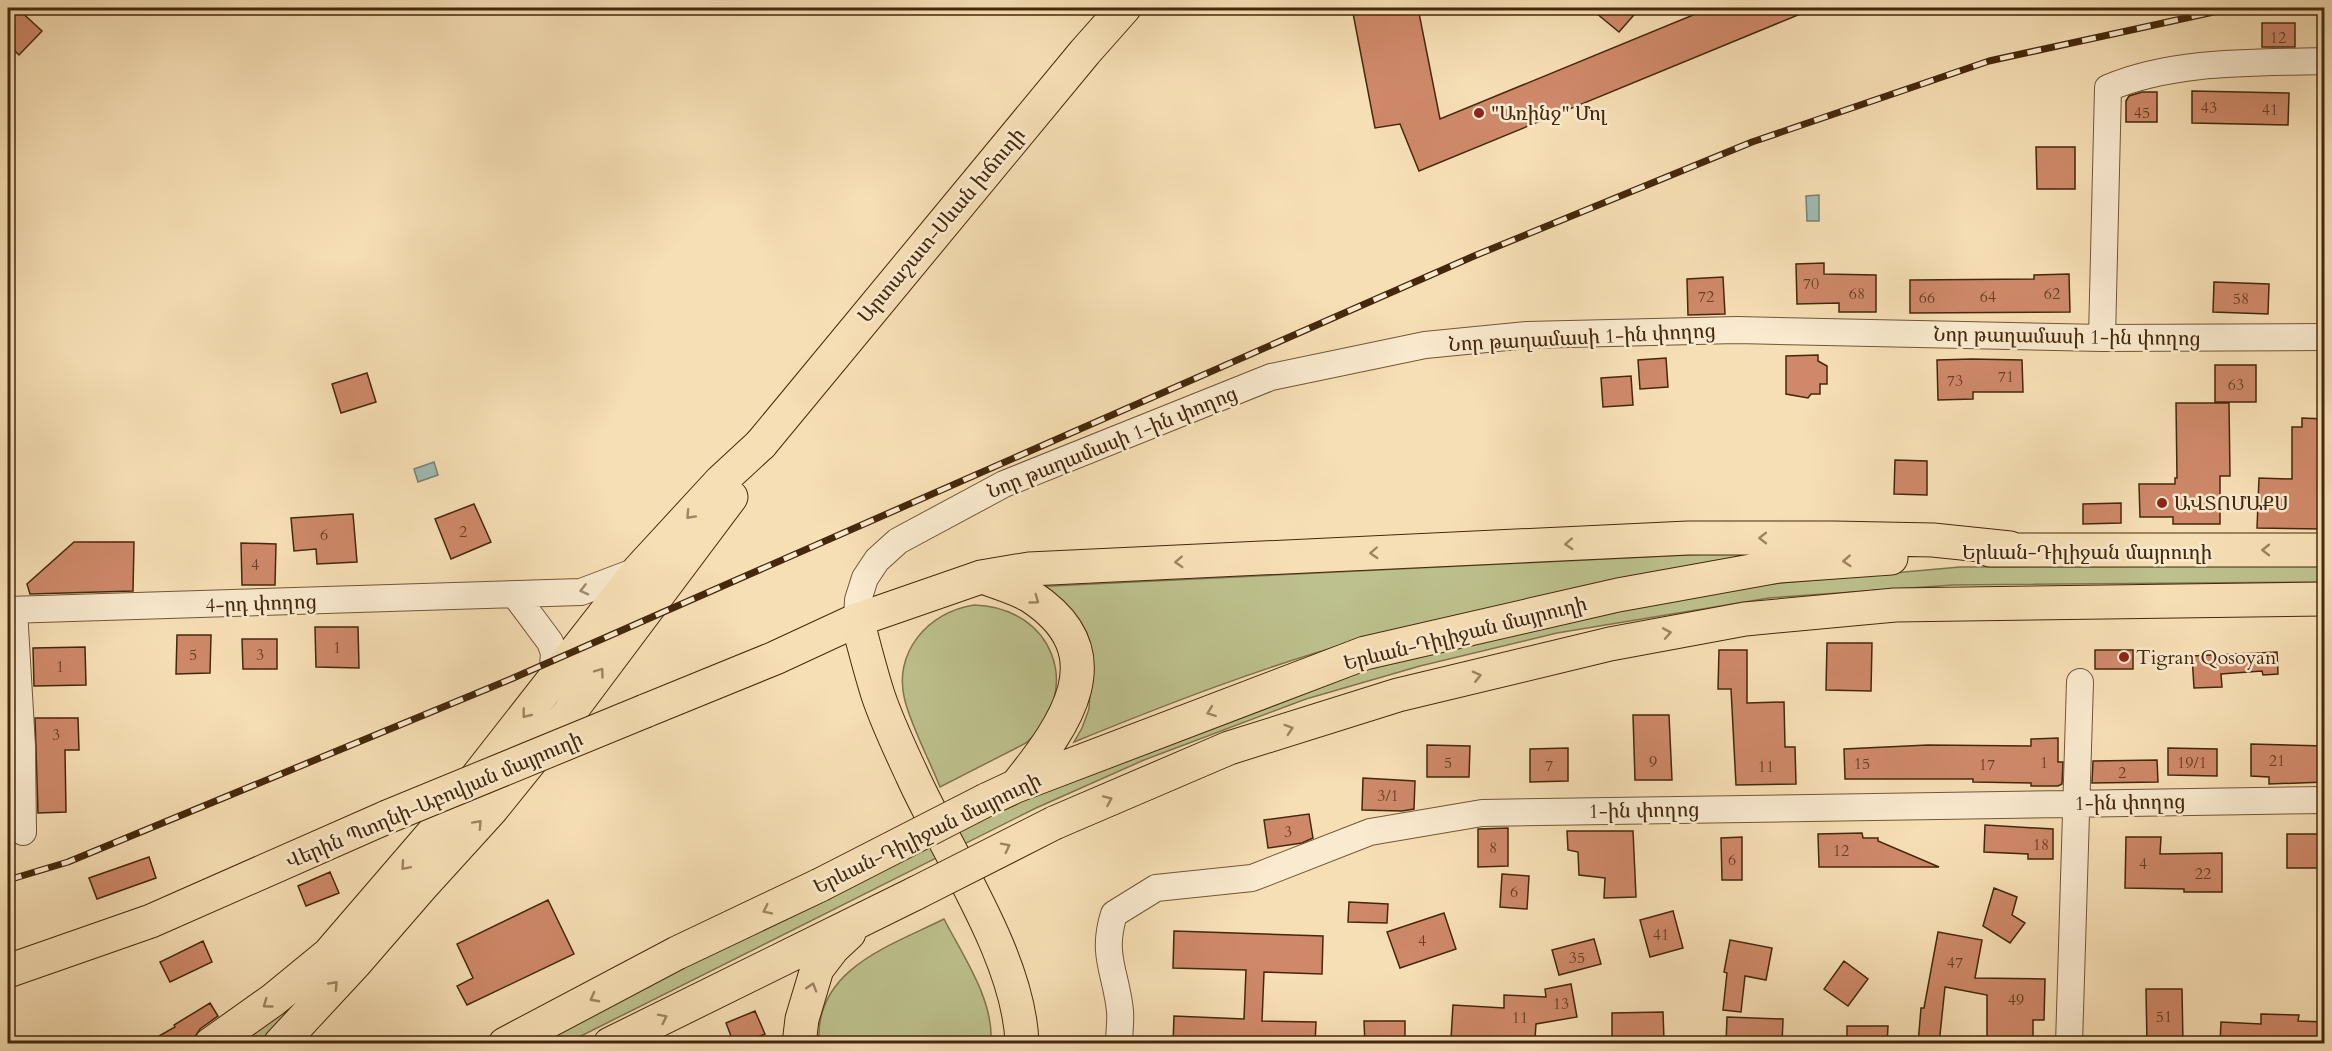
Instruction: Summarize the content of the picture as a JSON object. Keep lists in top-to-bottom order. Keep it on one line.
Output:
{"streets":{"main road":["Արտաշատ-Սևան խճուղի","Երևան-Դիլիջան մայրուղի","Վերին Պտղնի-Աբովյան մայրուղի"],"street":["Նոր թաղամասի 1-ին փողոց","4-րդ փողոց","1-ին փողոց"]},"crossings":[["Նոր թաղամասի 1-ին փողոց","Վերին Պտղնի-Աբովյան մայրուղի"],["Երևան-Դիլիջան մայրուղի","Վերին Պտղնի-Աբովյան մայրուղի"]],"places":["\"Առինջ\" Մոլ","ԱՎՏՈՄԱՔՍ","Tigran Qosoyan"],"house_numbers":["12","43","41","45","70","68","62","72","64","66","58","71","73","63","2","6","4","1","5","3","1","3","21","9","5","1","19/1","15","17","7","11","2","3/1","3","18","8","12","6","4","22","6","41","4","35","47","49","13","51","11"]}
